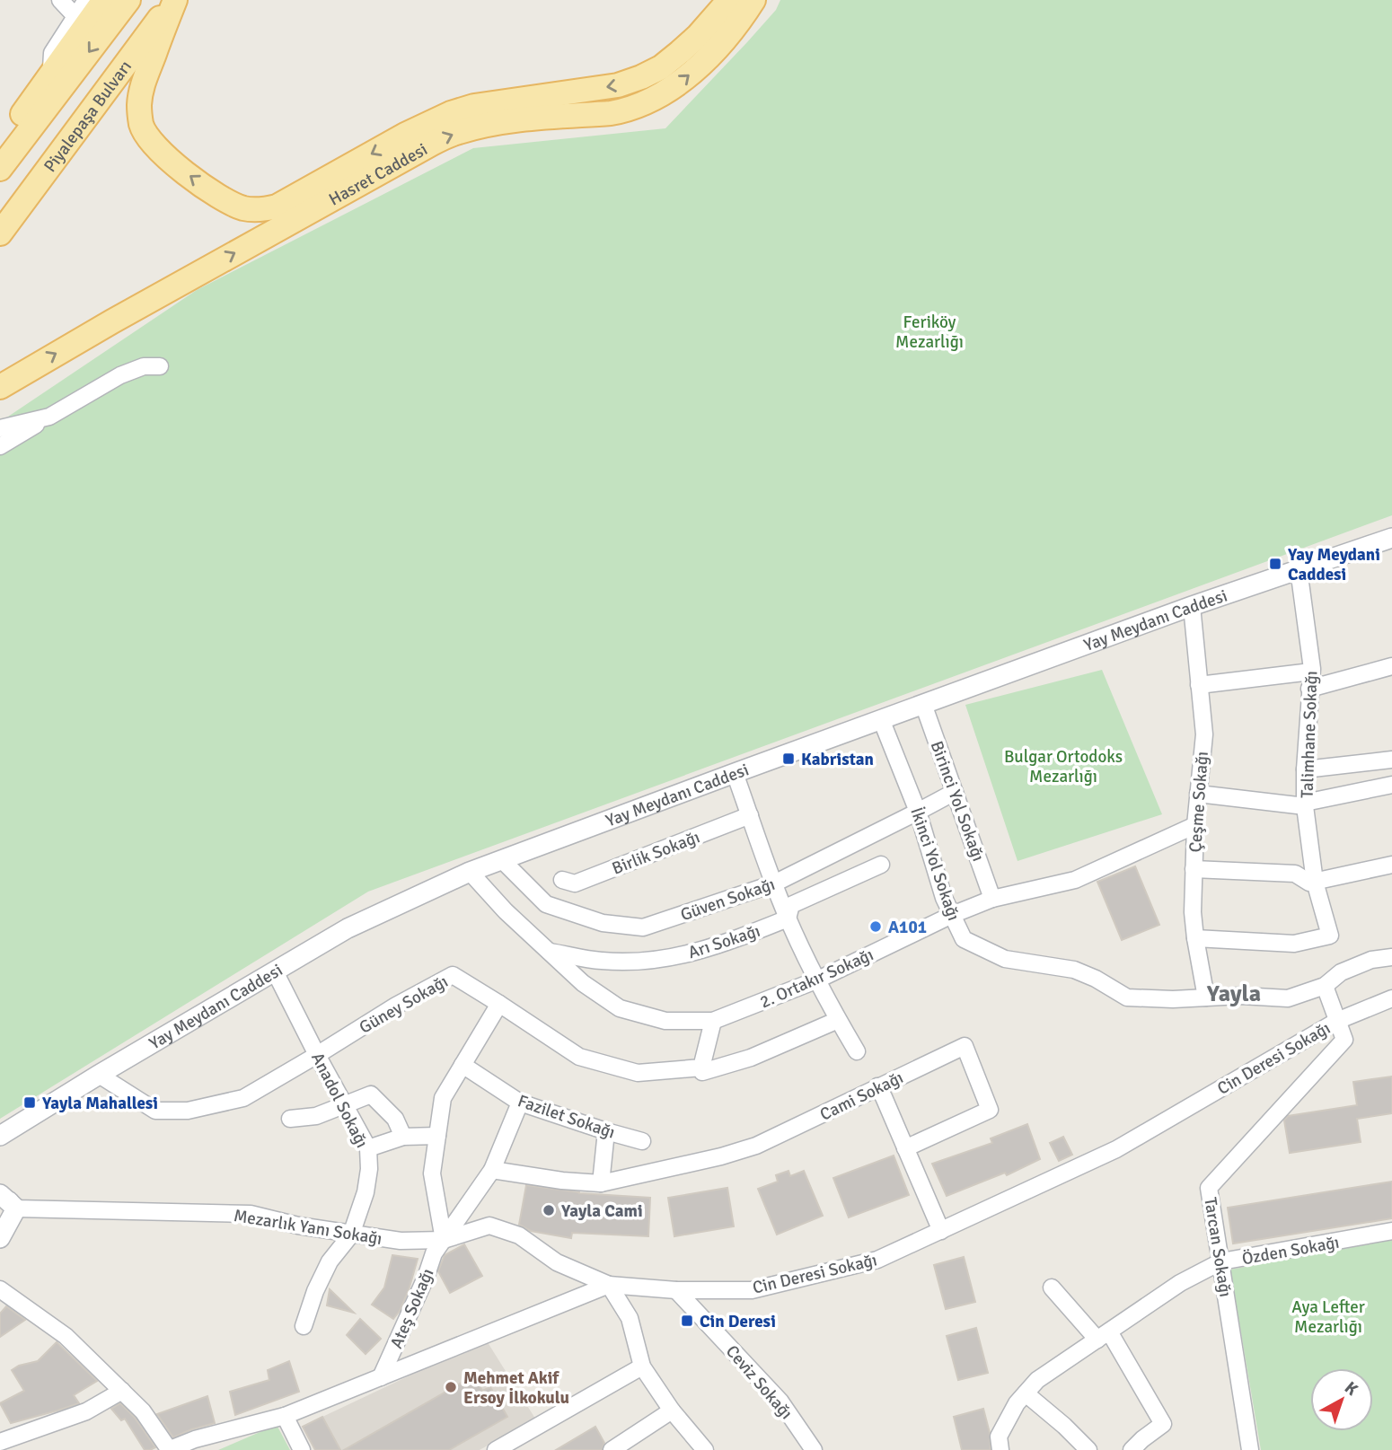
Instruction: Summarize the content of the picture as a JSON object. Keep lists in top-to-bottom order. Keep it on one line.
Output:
{"streets":{"main road":["Piyalepaşa Bulvarı","Hasret Caddesi"],"street":["Yay Meydanı Caddesi","Talimhane Sokağı","Birinci Yol Sokağı","Çeşme Sokağı","Birlik Sokağı","İkinci Yol Sokağı","Güven Sokağı","Arı Sokağı","2. Ortakır Sokağı","Güney Sokağı","Cin Deresi Sokağı","Cami Sokağı","Anadol Sokağı","Fazilet Sokağı","Mezarlık Yanı Sokağı","Tarcan Sokağı","Özden Sokağı","Ateş Sokağı","Ceviz Sokağı"]},"crossings":[["Piyalepaşa Bulvarı","Hasret Caddesi"],["Yay Meydanı Caddesi","Talimhane Sokağı"],["Yay Meydanı Caddesi","Birinci Yol Sokağı"],["Yay Meydanı Caddesi","Çeşme Sokağı"],["Yay Meydanı Caddesi","İkinci Yol Sokağı"],["Yay Meydanı Caddesi","Güven Sokağı"],["Yay Meydanı Caddesi","2. Ortakır Sokağı"],["Yay Meydanı Caddesi","Güney Sokağı"],["Yay Meydanı Caddesi","Anadol Sokağı"],["Talimhane Sokağı","Çeşme Sokağı"],["Birinci Yol Sokağı","Güven Sokağı"],["Birinci Yol Sokağı","2. Ortakır Sokağı"],["Çeşme Sokağı","İkinci Yol Sokağı"],["Çeşme Sokağı","2. Ortakır Sokağı"],["İkinci Yol Sokağı","Güven Sokağı"],["İkinci Yol Sokağı","2. Ortakır Sokağı"],["Arı Sokağı","2. Ortakır Sokağı"],["2. Ortakır Sokağı","Güney Sokağı"],["Güney Sokağı","Anadol Sokağı"],["Cin Deresi Sokağı","Mezarlık Yanı Sokağı"],["Cin Deresi Sokağı","Tarcan Sokağı"],["Cin Deresi Sokağı","Ateş Sokağı"],["Cin Deresi Sokağı","Ceviz Sokağı"],["Anadol Sokağı","Mezarlık Yanı Sokağı"],["Mezarlık Yanı Sokağı","Ateş Sokağı"],["Tarcan Sokağı","Özden Sokağı"]],"districts":["Yayla"],"parks":["Feriköy Mezarlığı","Bulgar Ortodoks Mezarlığı","Aya Lefter Mezarlığı"],"places":{"transit":["Yay Meydani Caddesi","Kabristan","Yayla Mahallesi","Cin Deresi"],"other":["A101","Yayla Cami","Mehmet Akif Ersoy İlkokulu"]},"north":"top right"}
